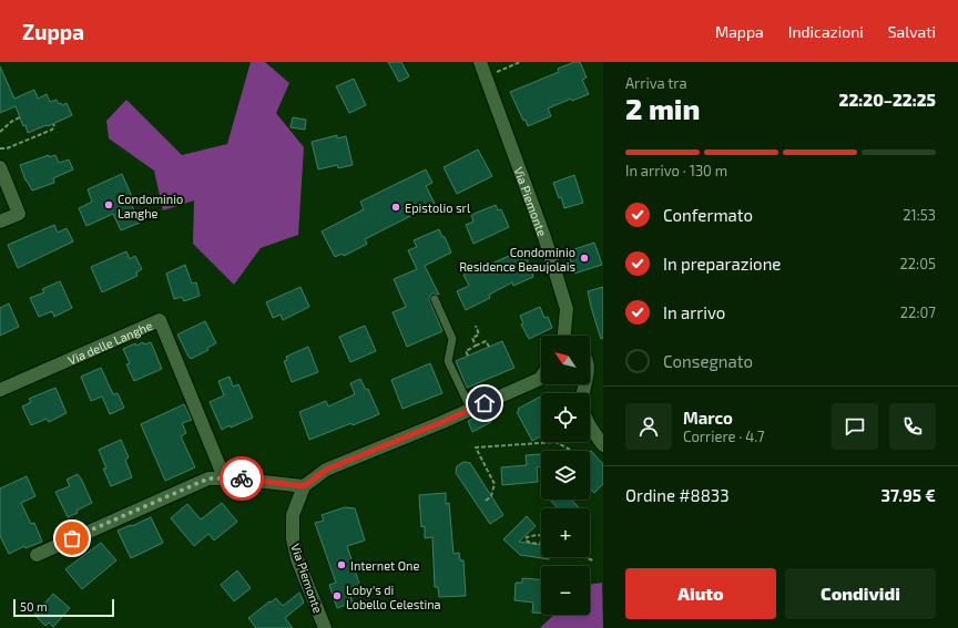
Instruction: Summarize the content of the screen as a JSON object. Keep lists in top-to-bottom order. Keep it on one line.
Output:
{"streets":{"street":["Via Piemonte","Via delle Langhe"]},"places":["Condominio Langhe","Epistolio srl","Condominio Residence Beaujolais","Internet One","Loby's di Lobello Celestina"],"scale_bar":"50 m","north":"top left","page":{"header":"Zuppa","nav":["Mappa","Indicazioni","Salvati"],"heading":["2 min","Arriva tra","22:20–22:25"],"panel":["Marco","Corriere · 4.7","Ordine #8833","37.95 €"],"bar":"In arrivo · 130 m","list":[["Confermato","21:53"],["In preparazione","22:05"],["In arrivo","22:07"],"Consegnato"],"map_buttons":["+","−"],"buttons":["Aiuto","Condividi"],"scale":"50 m"}}
